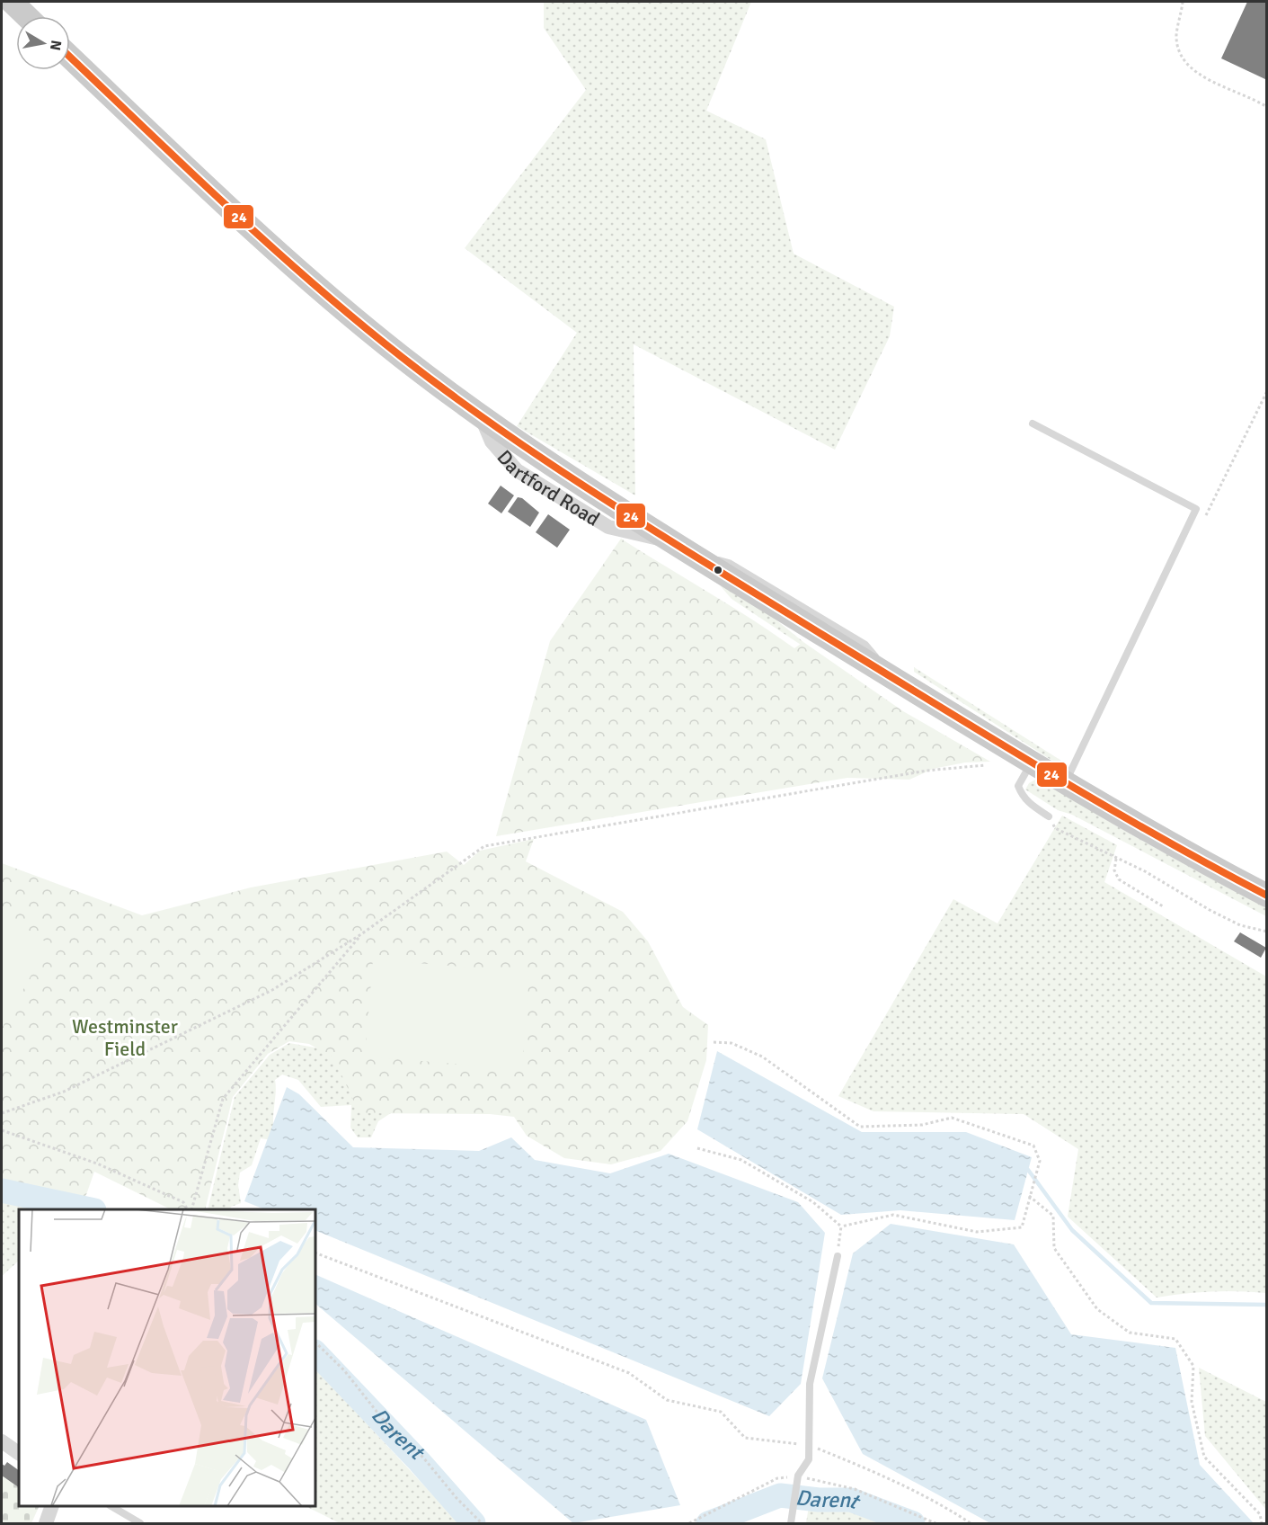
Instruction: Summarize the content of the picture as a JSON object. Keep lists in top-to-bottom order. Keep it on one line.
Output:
{"streets":{"main road":["Dartford Road"]},"water":["Darent"],"parks":["Westminster Field"],"lines":["transit line 24"],"north":"right"}
